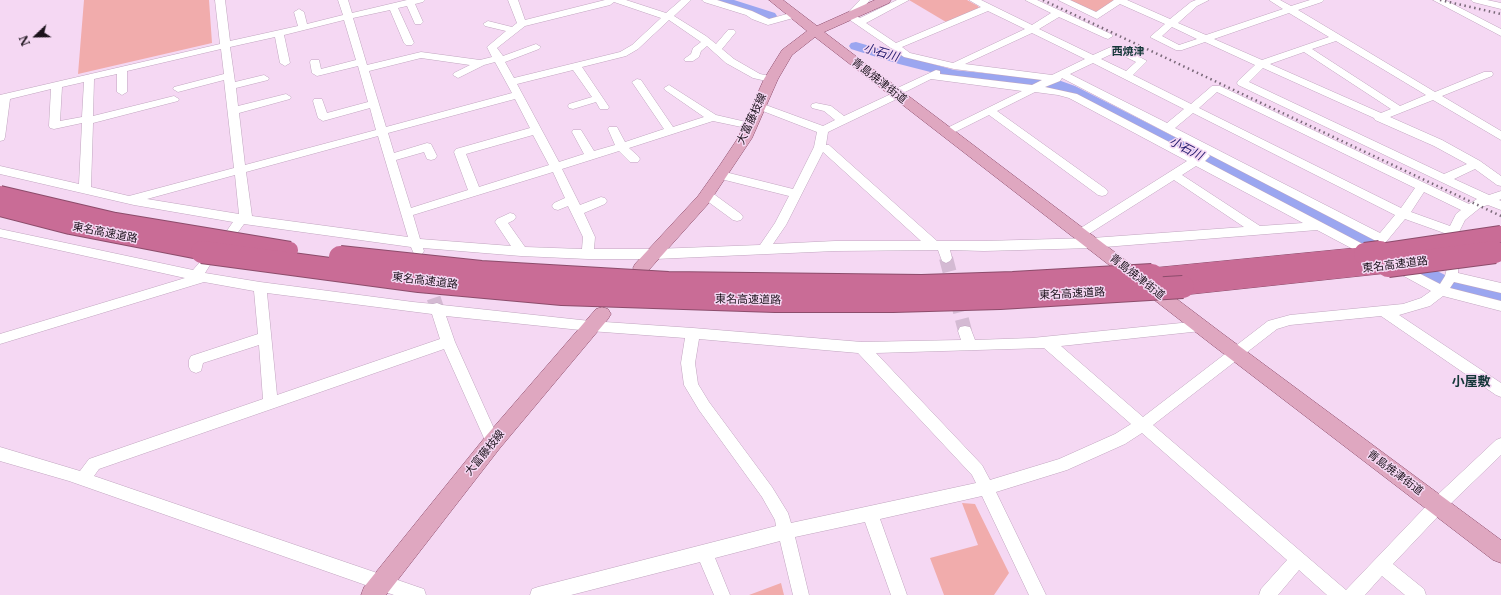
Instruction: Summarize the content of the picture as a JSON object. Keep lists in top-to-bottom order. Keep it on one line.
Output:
{"streets":{"highway":["東名高速道路"],"main road":["青島焼津街道","大富藤枝線"]},"crossings":[["青島焼津街道","大富藤枝線"]],"districts":["西焼津","小屋敷"],"water":["小石川"],"north":"left"}
